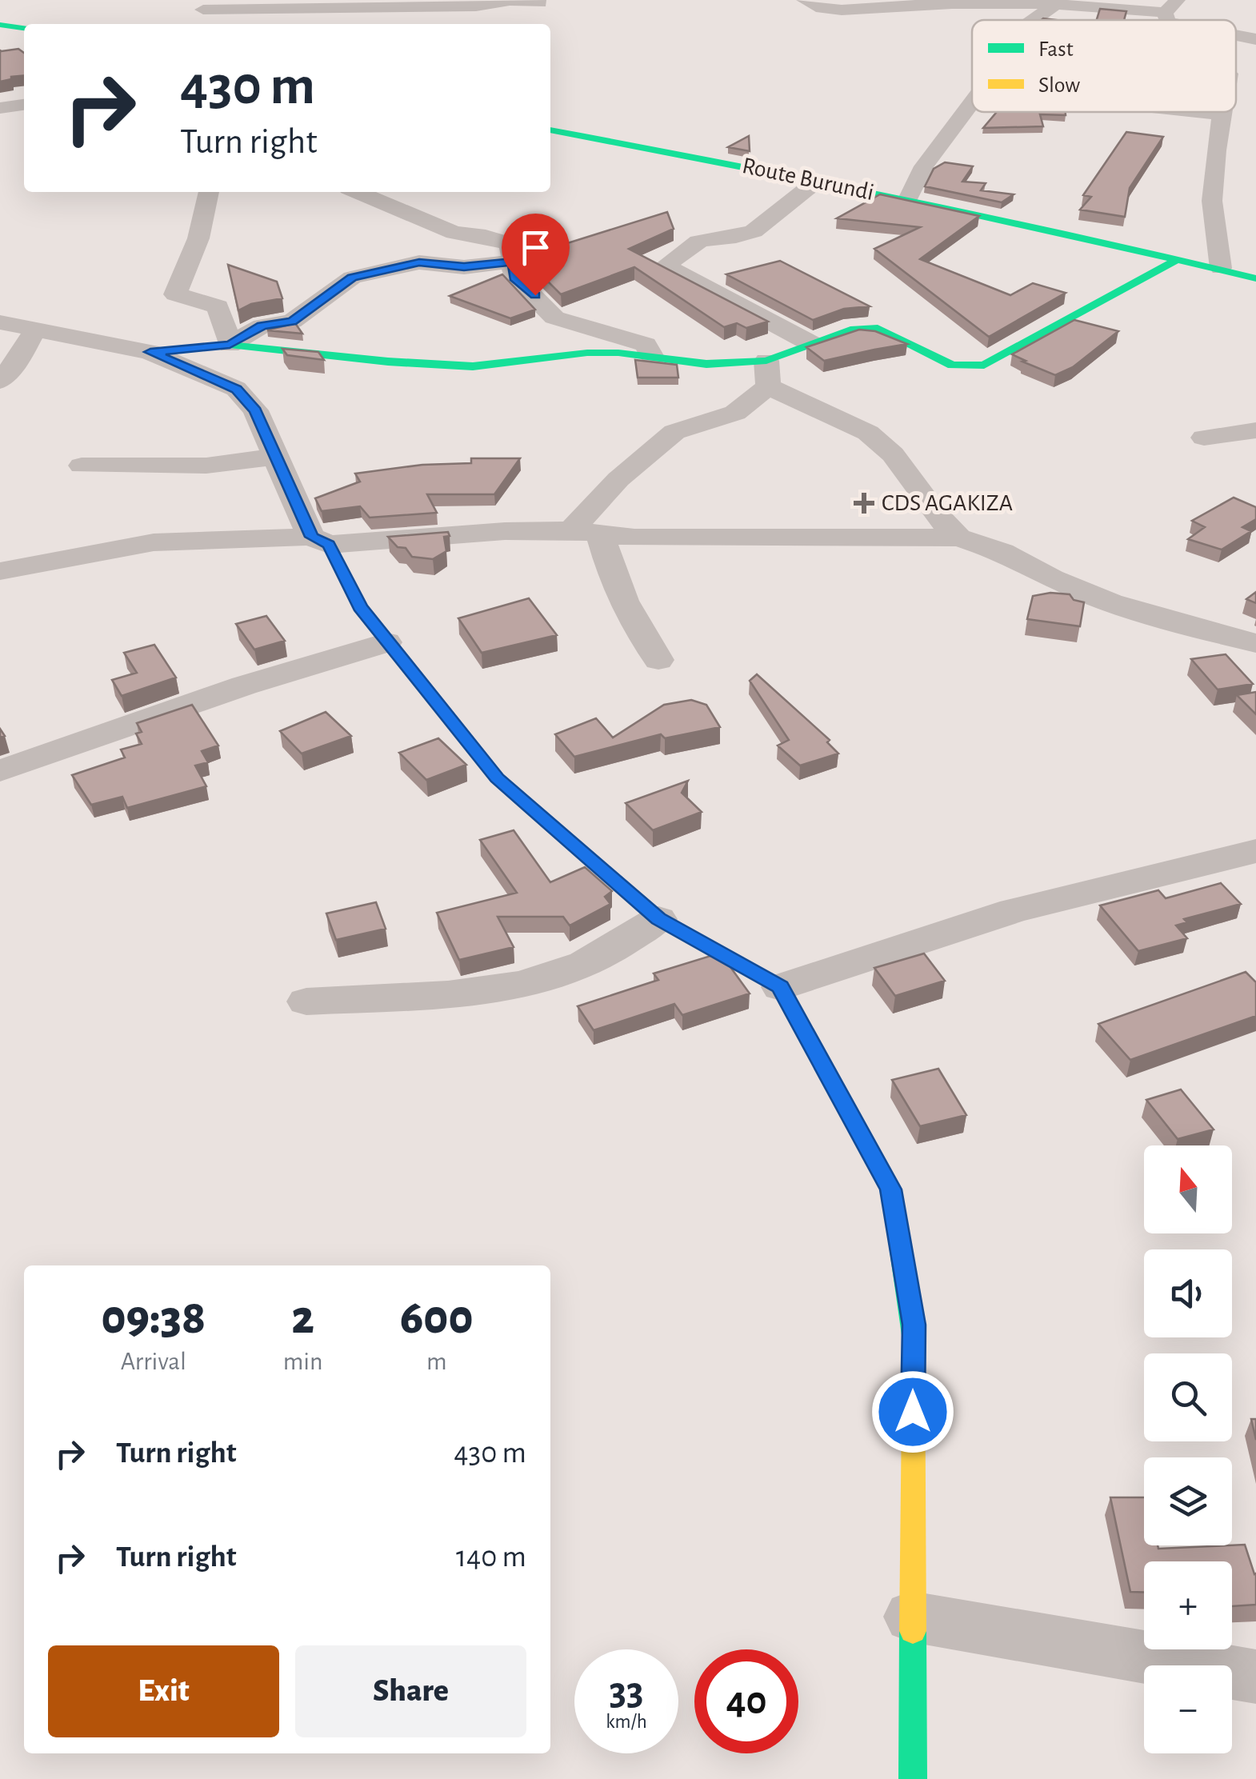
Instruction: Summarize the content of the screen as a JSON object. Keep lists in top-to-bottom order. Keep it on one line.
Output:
{"streets":{"street":["Route Burundi"]},"places":{"health":["CDS AGAKIZA"]},"legend":["Fast","Slow"],"north":"top","page":{"turn":["430 m","Turn right"],"map_buttons":["+","−"],"eta":["09:38","Arrival","2","min","600","m"],"list":[{"name":"Turn right","value":"430 m"},{"name":"Turn right","value":"140 m"}],"buttons":["Exit","Share"],"speed":"33 km/h","limit":"40"}}
